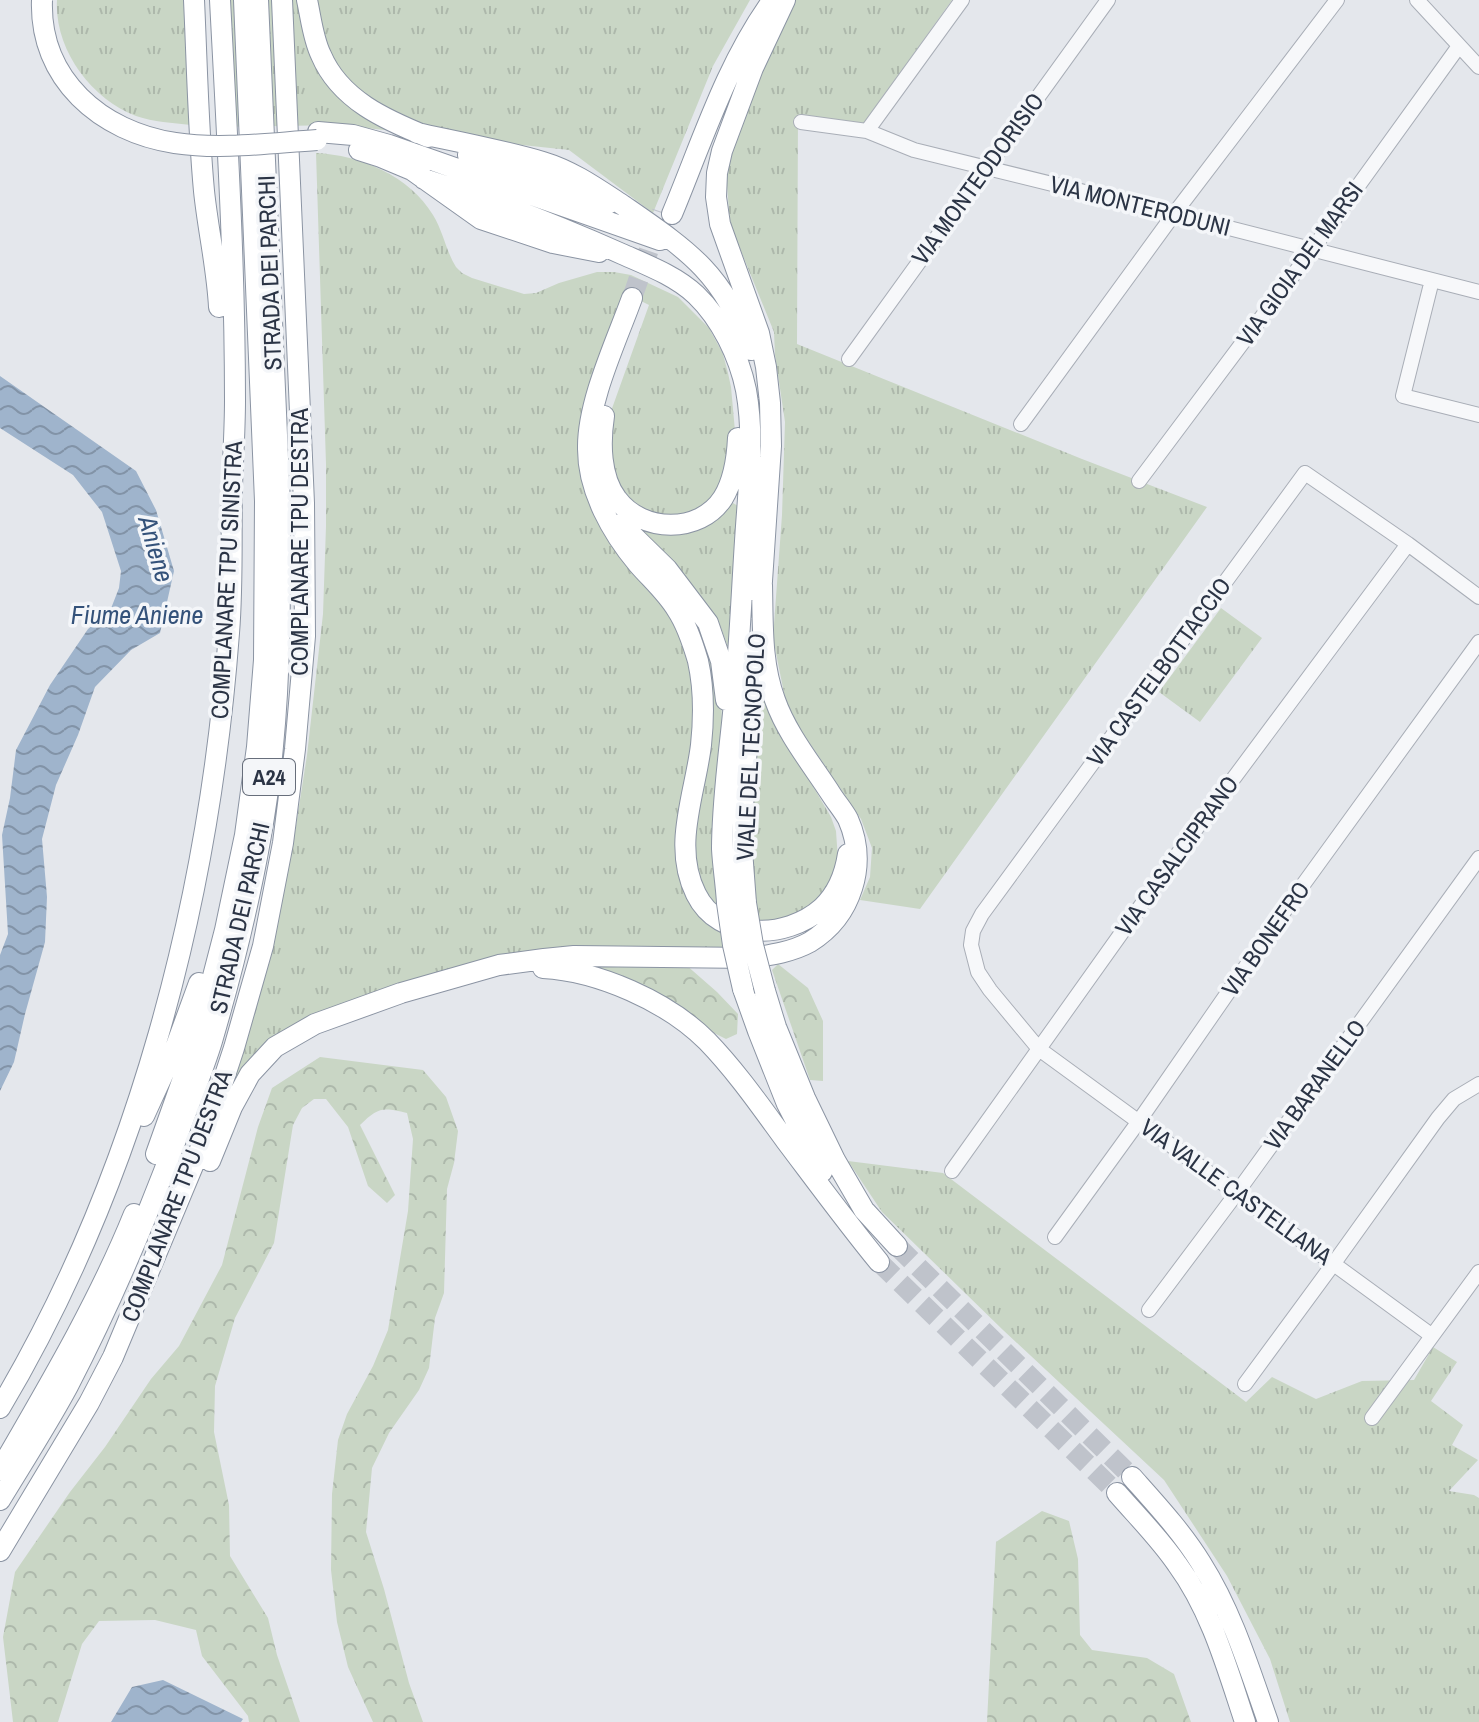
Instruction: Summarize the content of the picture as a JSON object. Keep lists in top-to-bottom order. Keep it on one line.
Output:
{"streets":{"highway":["STRADA DEI PARCHI","COMPLANARE TPU DESTRA","COMPLANARE TPU SINISTRA","VIALE DEL TECNOPOLO","A24"],"street":["VIA MONTEODORISIO","VIA MONTERODUNI","VIA GIOIA DEI MARSI","VIA CASTELBOTTACCIO","VIA CASALCIPRANO","VIA BONEFRO","VIA BARANELLO","VIA VALLE CASTELLANA"]},"crossings":[["VIA MONTEODORISIO","VIA MONTERODUNI"],["VIA MONTERODUNI","VIA GIOIA DEI MARSI"],["VIA CASTELBOTTACCIO","VIA CASALCIPRANO"],["VIA CASTELBOTTACCIO","VIA VALLE CASTELLANA"],["VIA CASALCIPRANO","VIA VALLE CASTELLANA"],["VIA BONEFRO","VIA VALLE CASTELLANA"],["VIA BARANELLO","VIA VALLE CASTELLANA"]],"water":["Aniene","Fiume Aniene"]}
